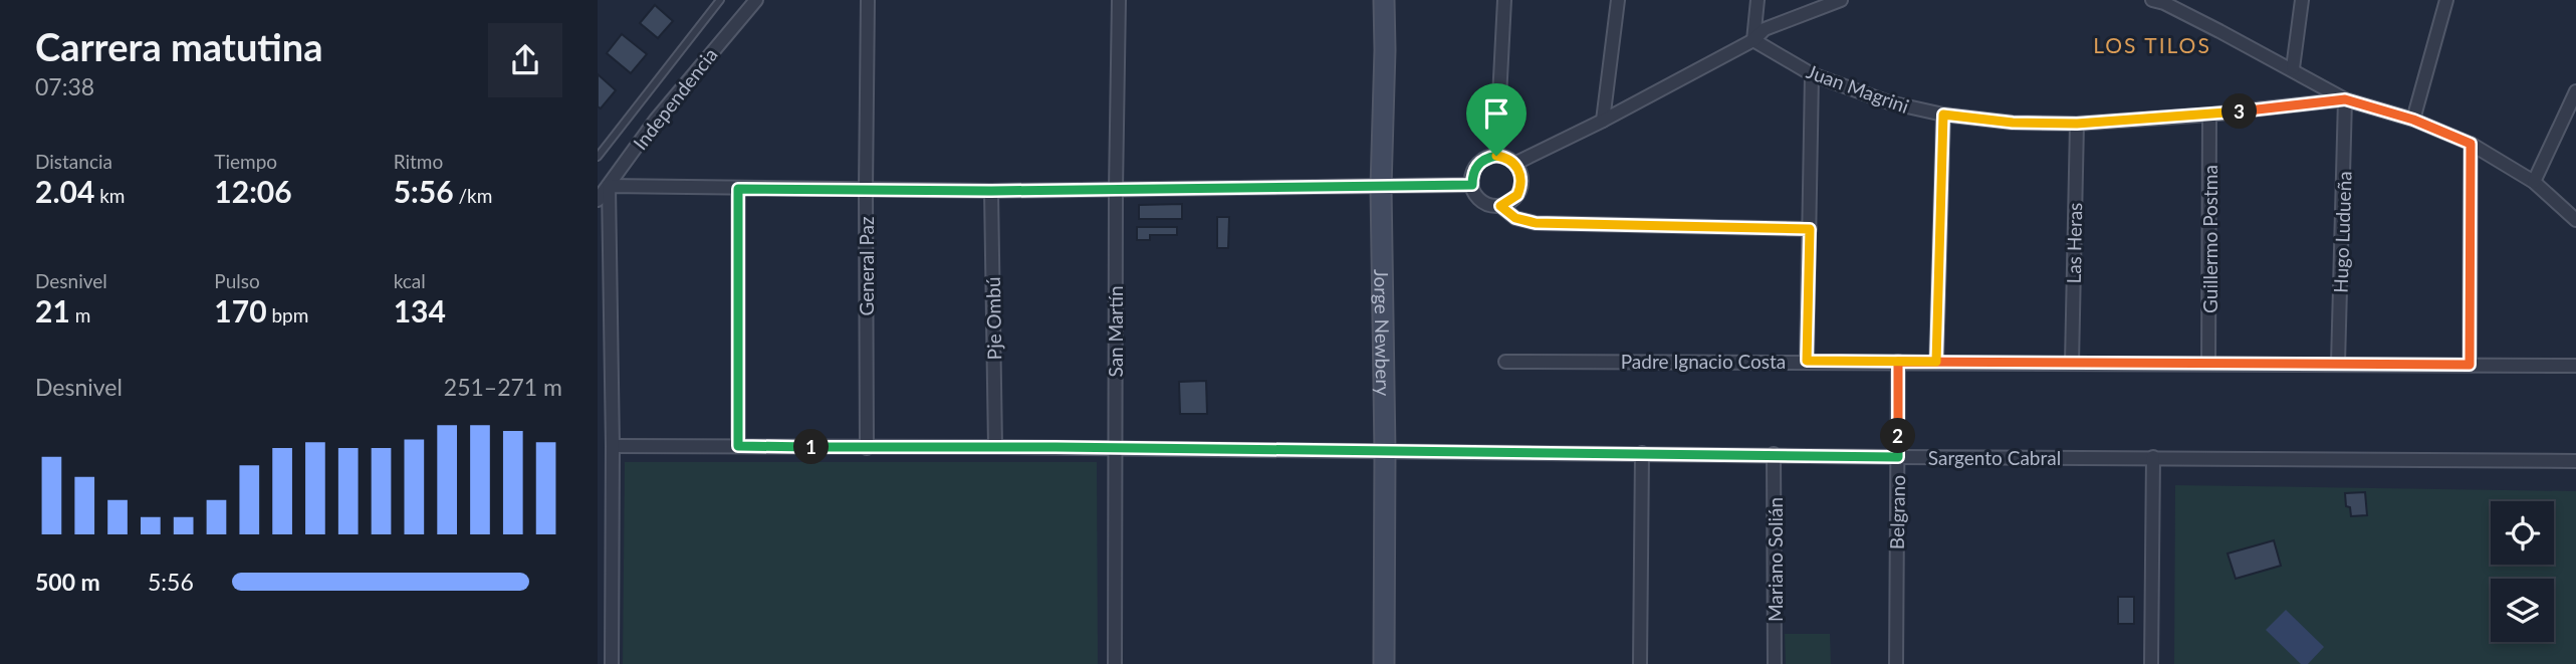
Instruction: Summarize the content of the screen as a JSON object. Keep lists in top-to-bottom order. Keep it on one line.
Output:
{"streets":{"main road":["Jorge Newbery"],"street":["Juan Magrini","Independencia","Hugo Ludueña","Guillermo Postma","Las Heras","General Paz","Pje Ombú","San Martín","Padre Ignacio Costa","Sargento Cabral","Belgrano","Mariano Solián"]},"crossings":[["Juan Magrini","Hugo Ludueña"],["Juan Magrini","Guillermo Postma"],["Juan Magrini","Las Heras"],["Hugo Ludueña","Padre Ignacio Costa"],["Guillermo Postma","Padre Ignacio Costa"],["Las Heras","Padre Ignacio Costa"],["General Paz","Sargento Cabral"],["Pje Ombú","Sargento Cabral"],["San Martín","Sargento Cabral"],["Jorge Newbery","Sargento Cabral"],["Padre Ignacio Costa","Belgrano"],["Sargento Cabral","Belgrano"],["Sargento Cabral","Mariano Solián"]],"districts":["LOS TILOS"],"page":{"heading":["Carrera matutina","07:38"],"pins":["3","2","1"],"stats":[["Distancia","2.04 km"],["Tiempo","12:06"],["Ritmo","5:56 /km"],["Desnivel","21 m"],["Pulso","170 bpm"],["kcal","134"]],"chart":["Desnivel","251–271 m"],"list":[{"name":"500 m","note":"5:56"}]}}
